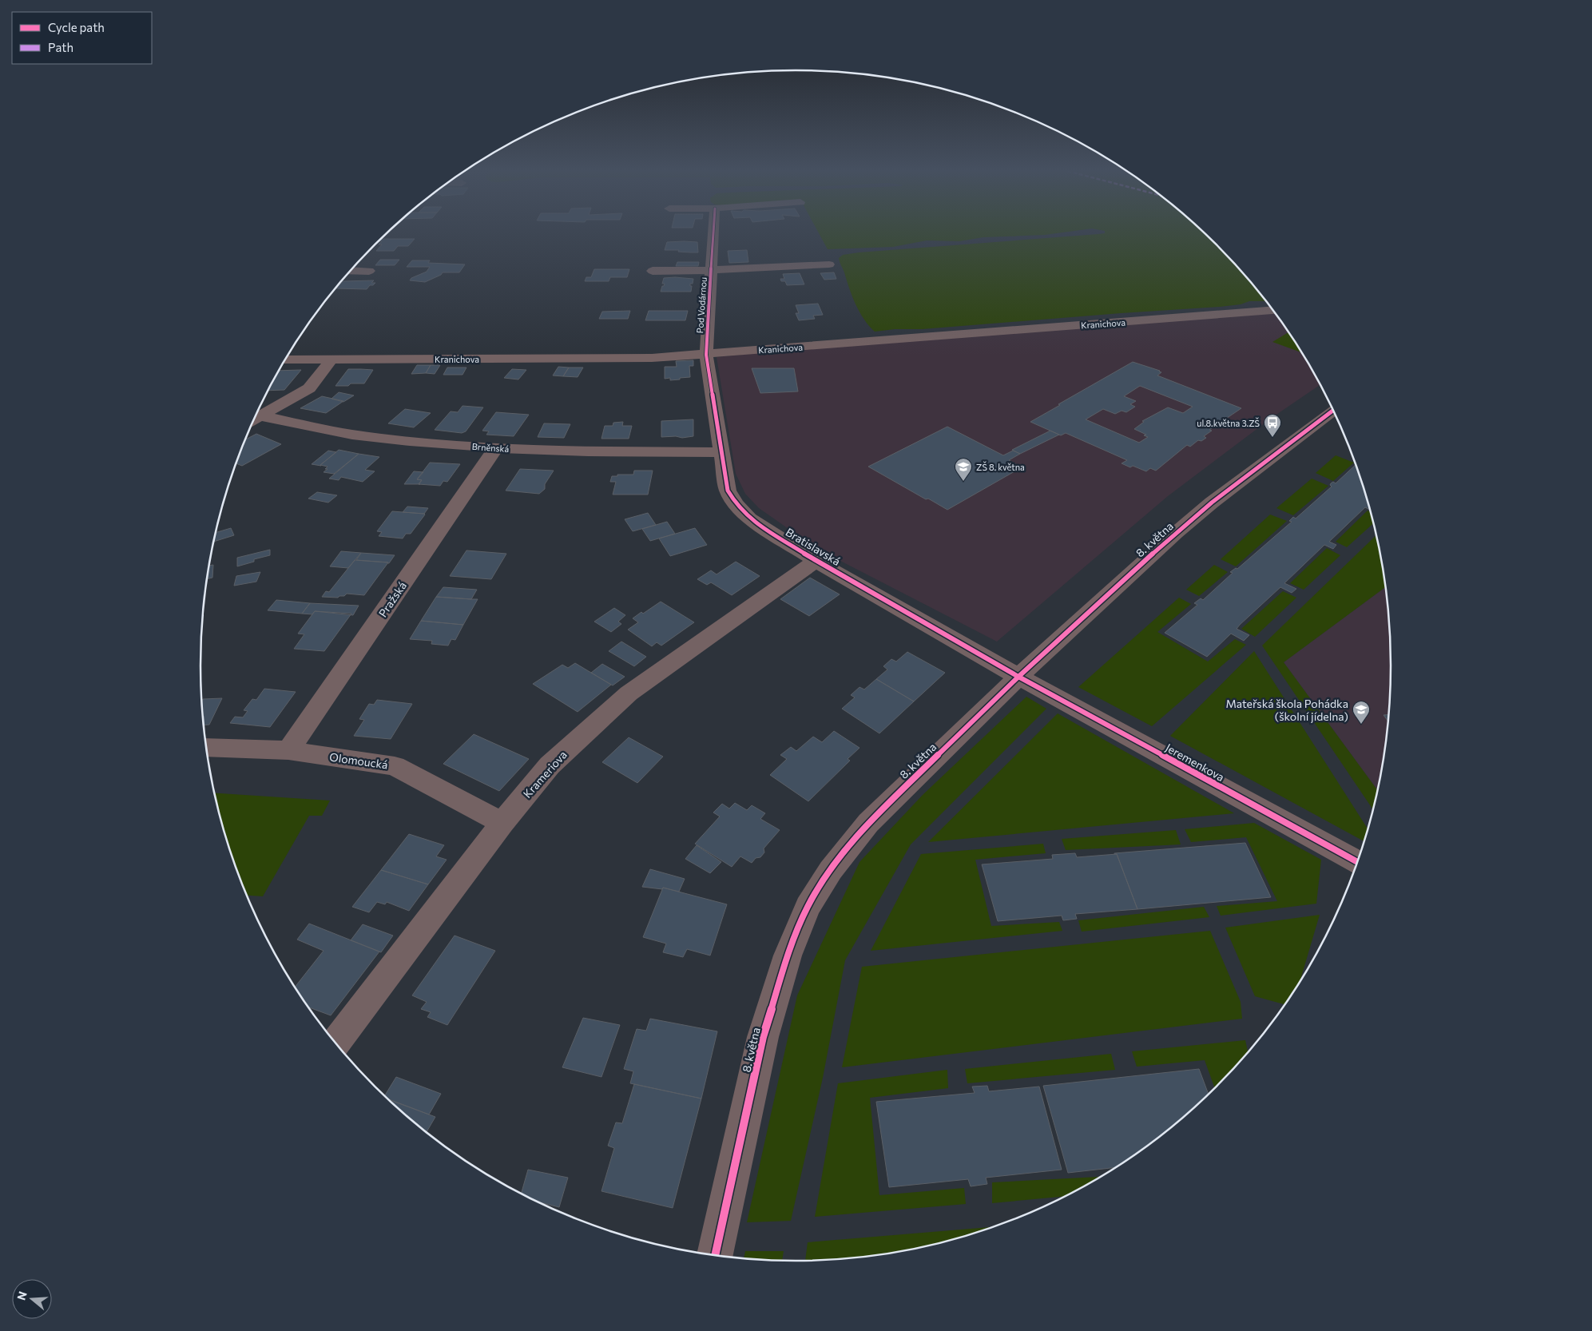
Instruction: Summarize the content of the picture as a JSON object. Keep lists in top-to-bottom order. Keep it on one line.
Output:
{"streets":{"street":["Pod Vodárnou","Kranichova","Brněnská","8. května","Bratislavská","Pražská","Olomoucká","Jeremenkova","Krameriova"]},"crossings":[["Pod Vodárnou","Kranichova"],["Pod Vodárnou","Bratislavská"],["Kranichova","Bratislavská"],["Brněnská","Bratislavská"],["Brněnská","Pražská"],["8. května","Bratislavská"],["8. května","Jeremenkova"],["Bratislavská","Jeremenkova"],["Bratislavská","Krameriova"],["Pražská","Olomoucká"],["Olomoucká","Krameriova"]],"places":{"bus stop":["ul.8.května 3.ZŠ"],"school or university":["ZŠ 8. května","Mateřská škola Pohádka (školní jídelna)"]},"legend":["Cycle path","Path"],"north":"left"}
